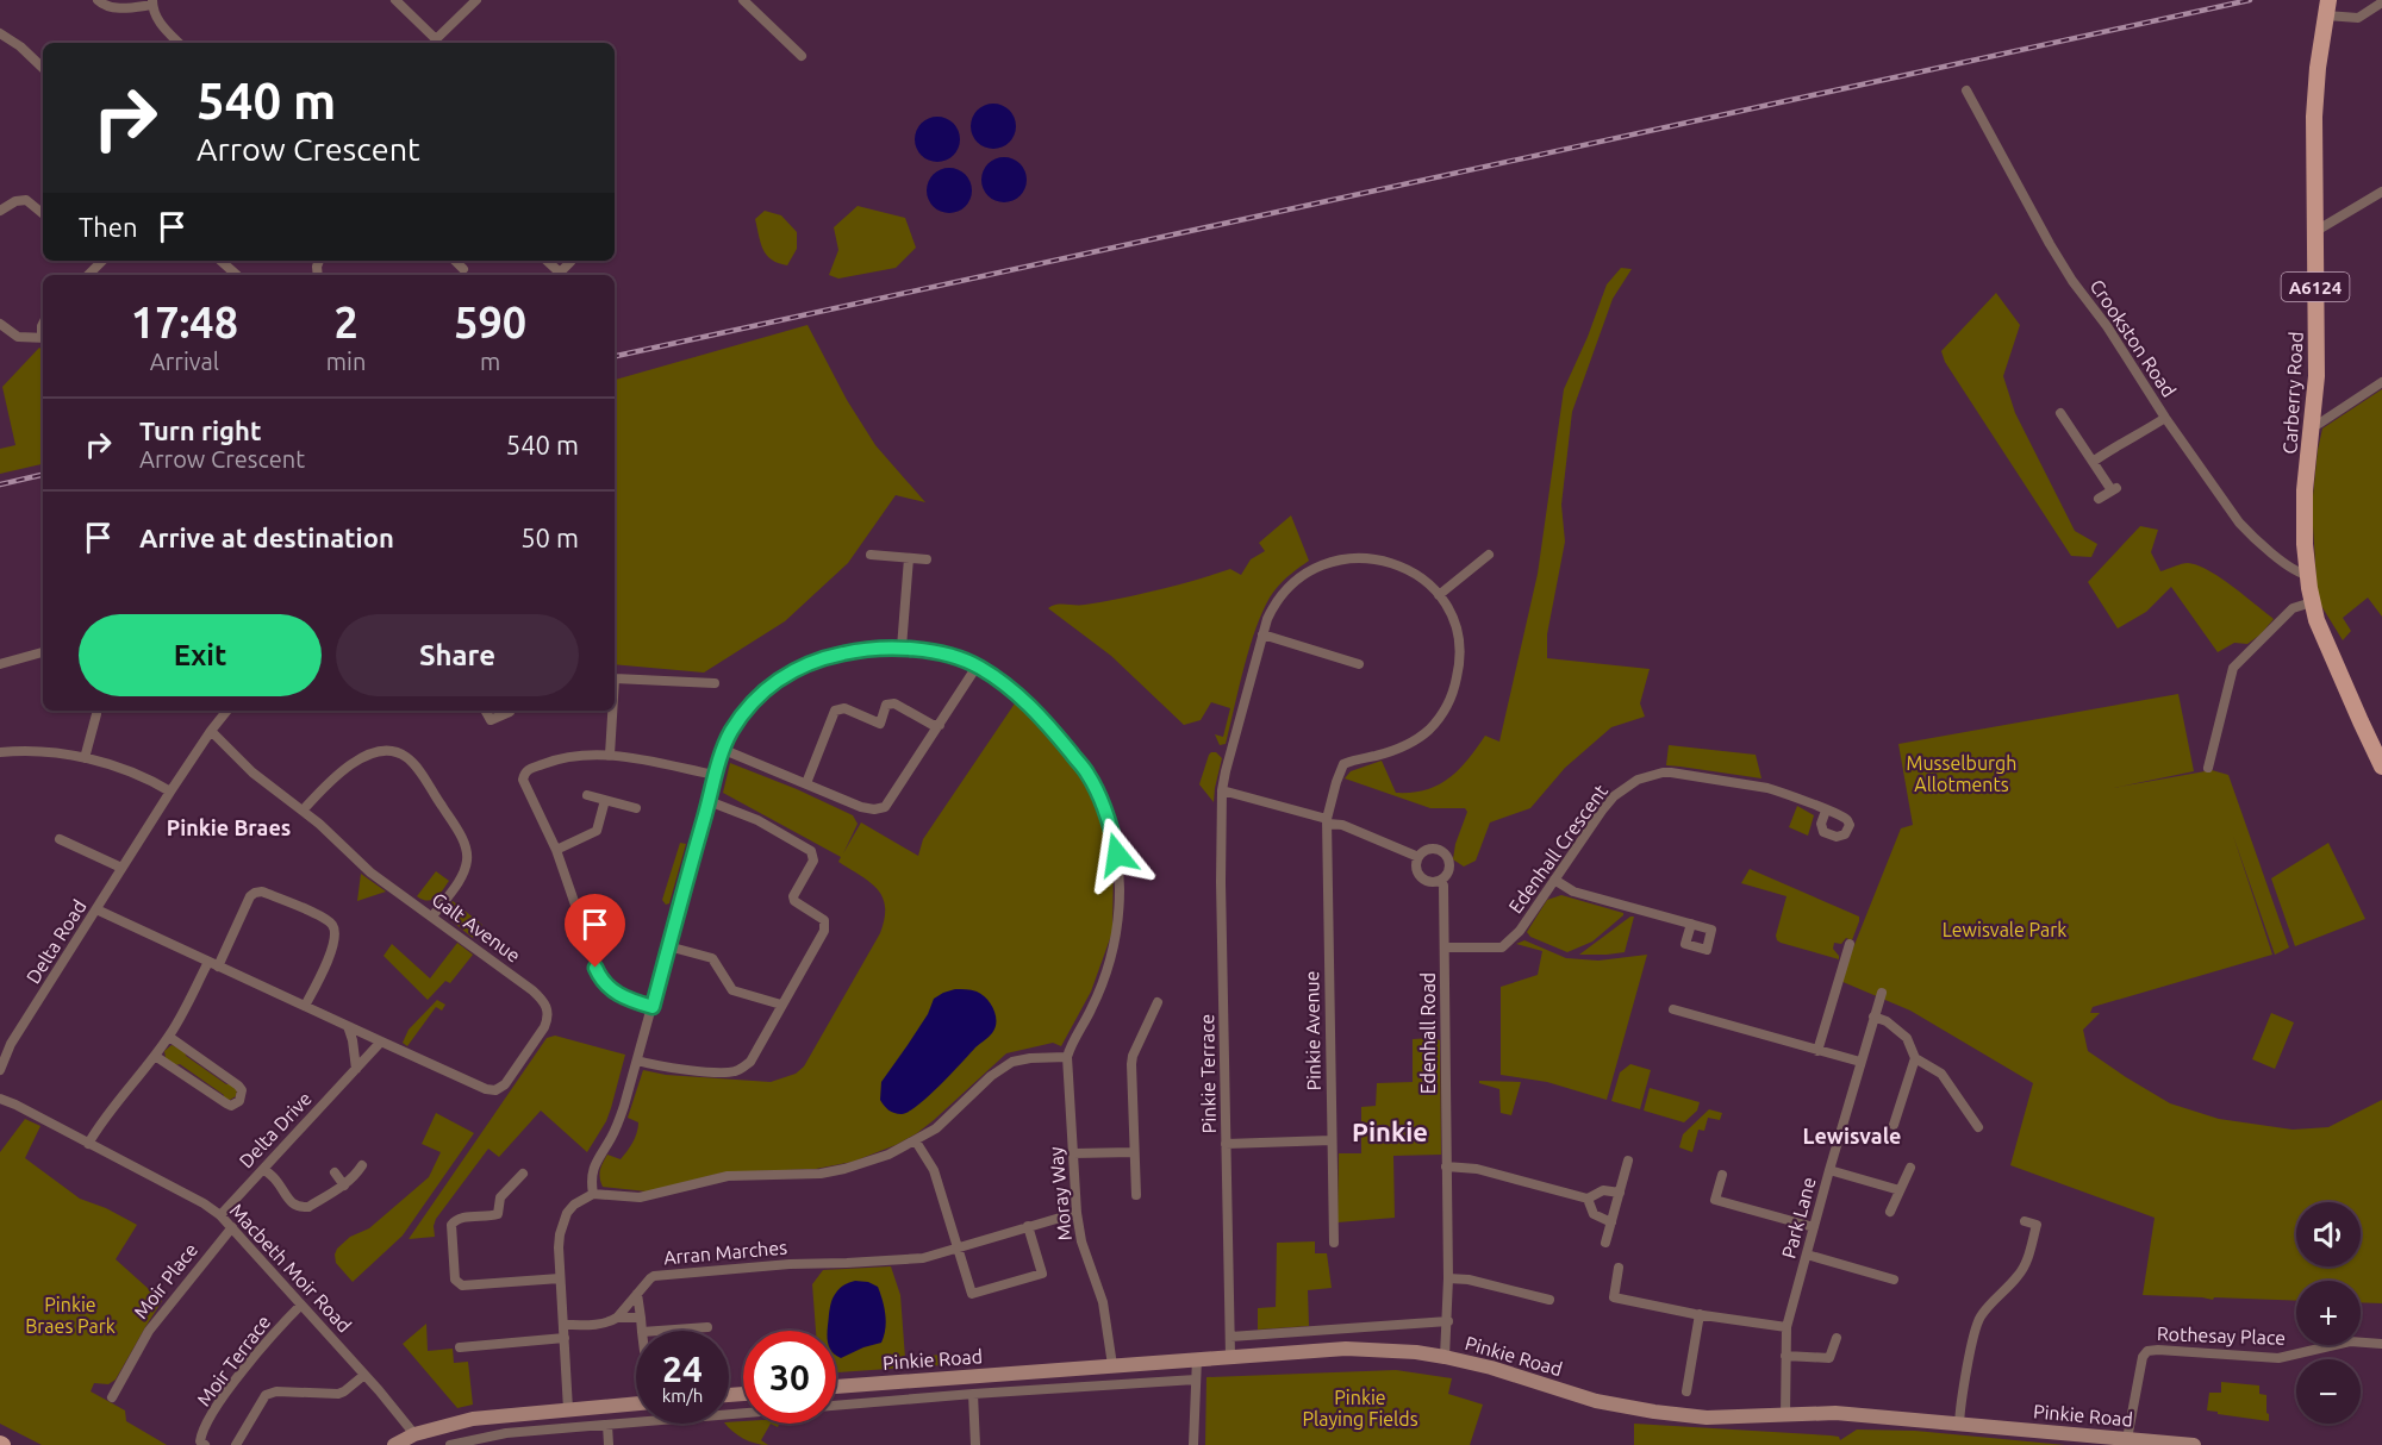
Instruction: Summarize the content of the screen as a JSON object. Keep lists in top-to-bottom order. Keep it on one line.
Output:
{"streets":{"main road":["A6124","Carberry Road","Pinkie Road"],"street":["Crookston Road","Edenhall Crescent","Galt Avenue","Delta Road","Pinkie Avenue","Edenhall Road","Pinkie Terrace","Delta Drive","Moray Way","Park Lane","Arran Marches","Macbeth Moir Road","Moir Place","Rothesay Place","Moir Terrace"]},"crossings":[["A6124","Crookston Road"],["A6124","Carberry Road"],["Crookston Road","Carberry Road"],["Edenhall Crescent","Edenhall Road"],["Galt Avenue","Delta Road"],["Galt Avenue","Delta Drive"],["Pinkie Avenue","Pinkie Terrace"],["Edenhall Road","Pinkie Road"],["Pinkie Terrace","Pinkie Road"],["Delta Drive","Macbeth Moir Road"],["Moray Way","Arran Marches"],["Moray Way","Pinkie Road"],["Park Lane","Pinkie Road"],["Macbeth Moir Road","Moir Place"],["Macbeth Moir Road","Moir Terrace"],["Rothesay Place","Pinkie Road"]],"districts":["Pinkie Braes","Pinkie","Lewisvale"],"parks":["Musselburgh Allotments","Lewisvale Park","Pinkie Braes Park","Pinkie Playing Fields"],"page":{"turn":["540 m","Arrow Crescent"],"then":"Then","eta":["17:48","Arrival","2","min","590","m"],"list":[{"name":"Turn right","note":"Arrow Crescent","value":"540 m"},{"name":"Arrive at destination","value":"50 m"}],"buttons":["Exit","Share"],"map_buttons":["+","−"],"speed":"24 km/h","limit":"30"}}
